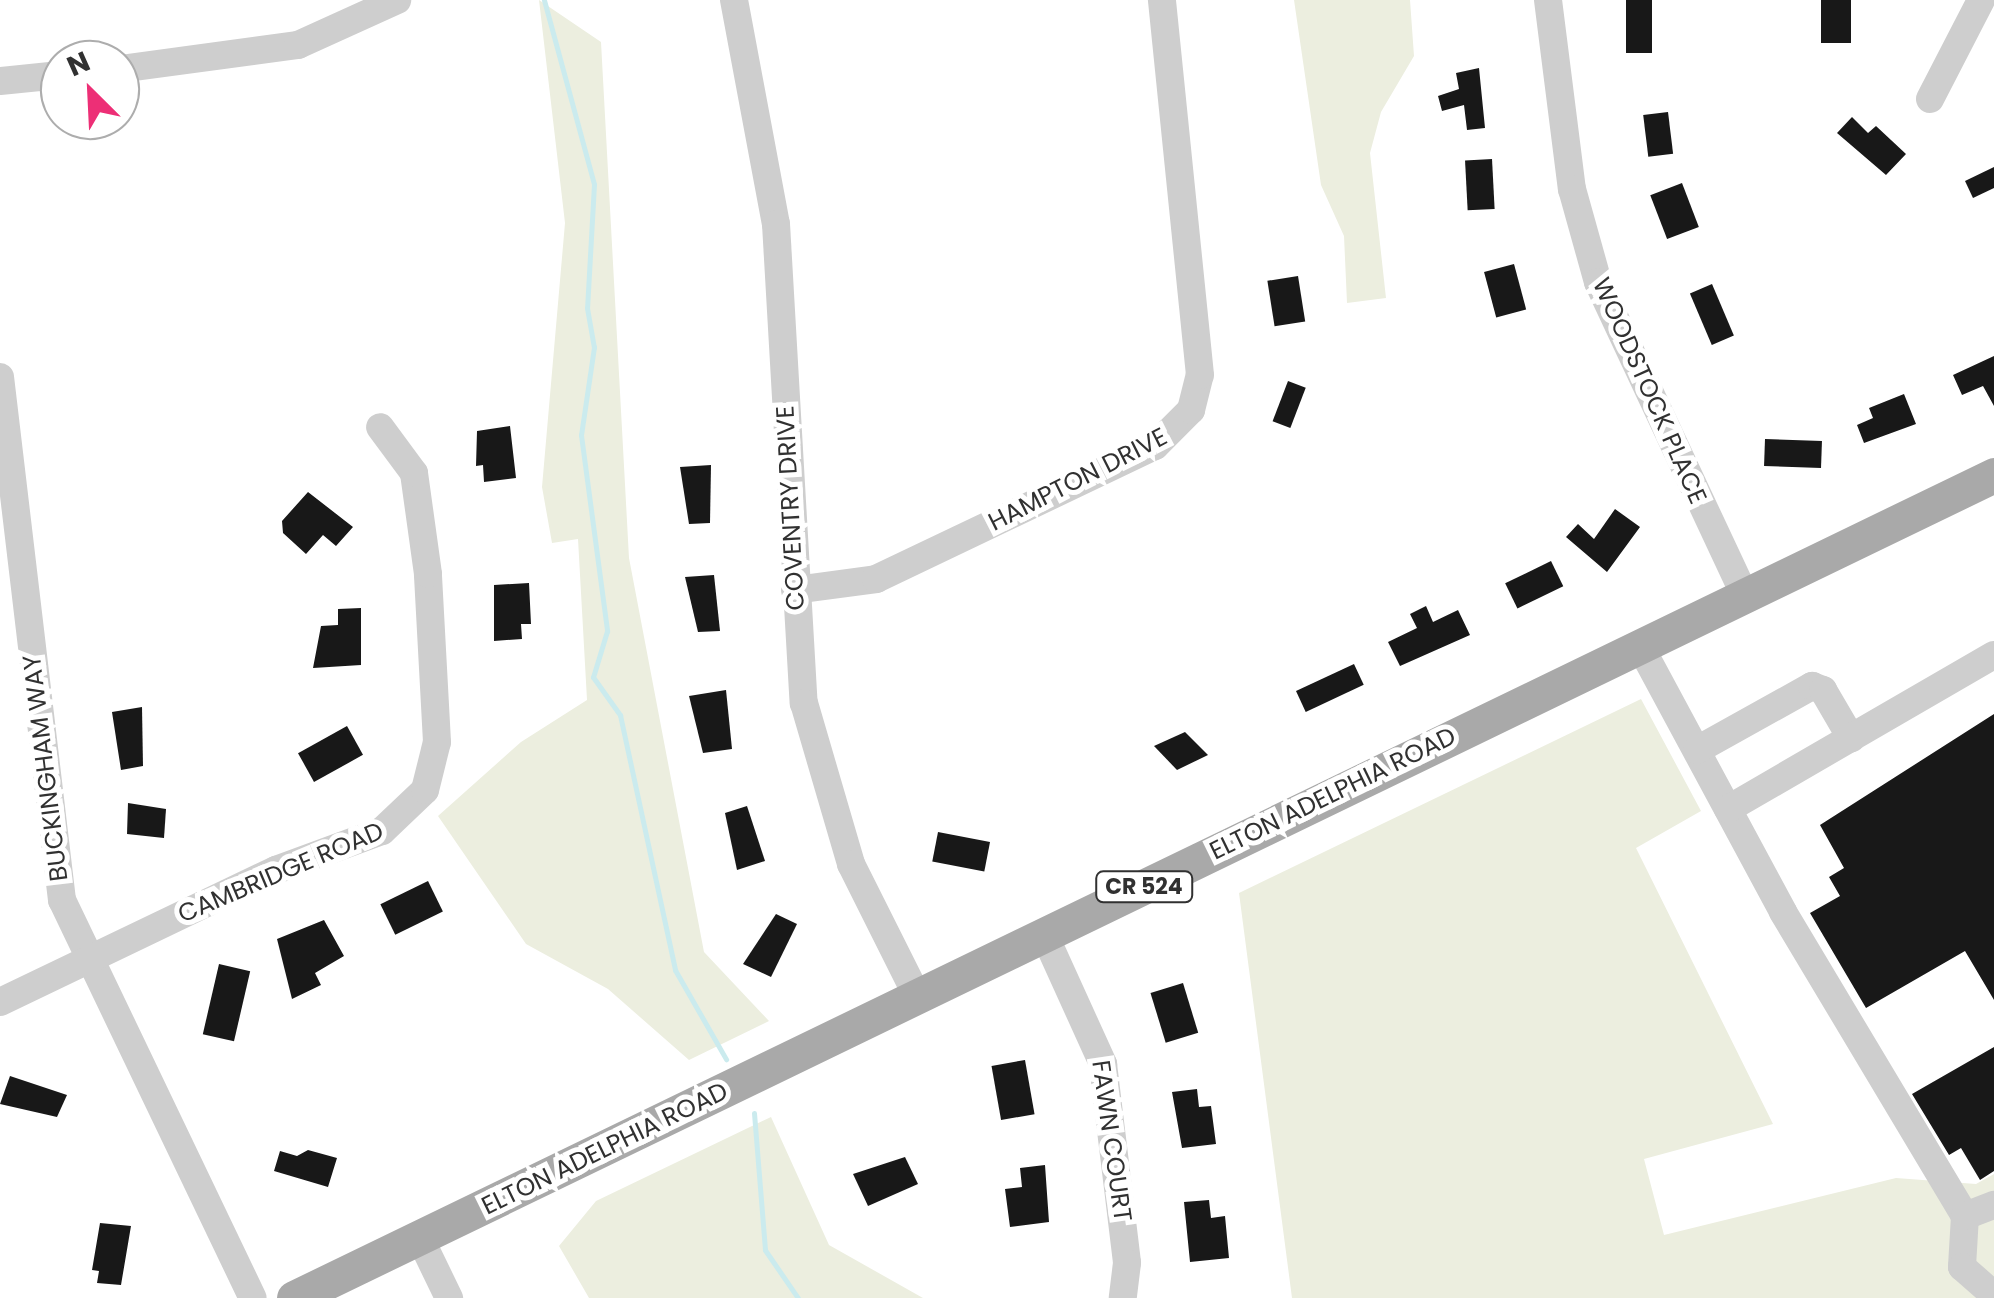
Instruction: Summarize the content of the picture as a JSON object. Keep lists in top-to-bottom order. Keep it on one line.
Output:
{"streets":{"main road":["ELTON ADELPHIA ROAD","CR 524"],"street":["WOODSTOCK PLACE","HAMPTON DRIVE","COVENTRY DRIVE","BUCKINGHAM WAY","CAMBRIDGE ROAD","FAWN COURT"]},"crossings":[["WOODSTOCK PLACE","ELTON ADELPHIA ROAD"],["HAMPTON DRIVE","COVENTRY DRIVE"],["COVENTRY DRIVE","ELTON ADELPHIA ROAD"],["BUCKINGHAM WAY","CAMBRIDGE ROAD"],["ELTON ADELPHIA ROAD","FAWN COURT"]],"north":"top left"}
